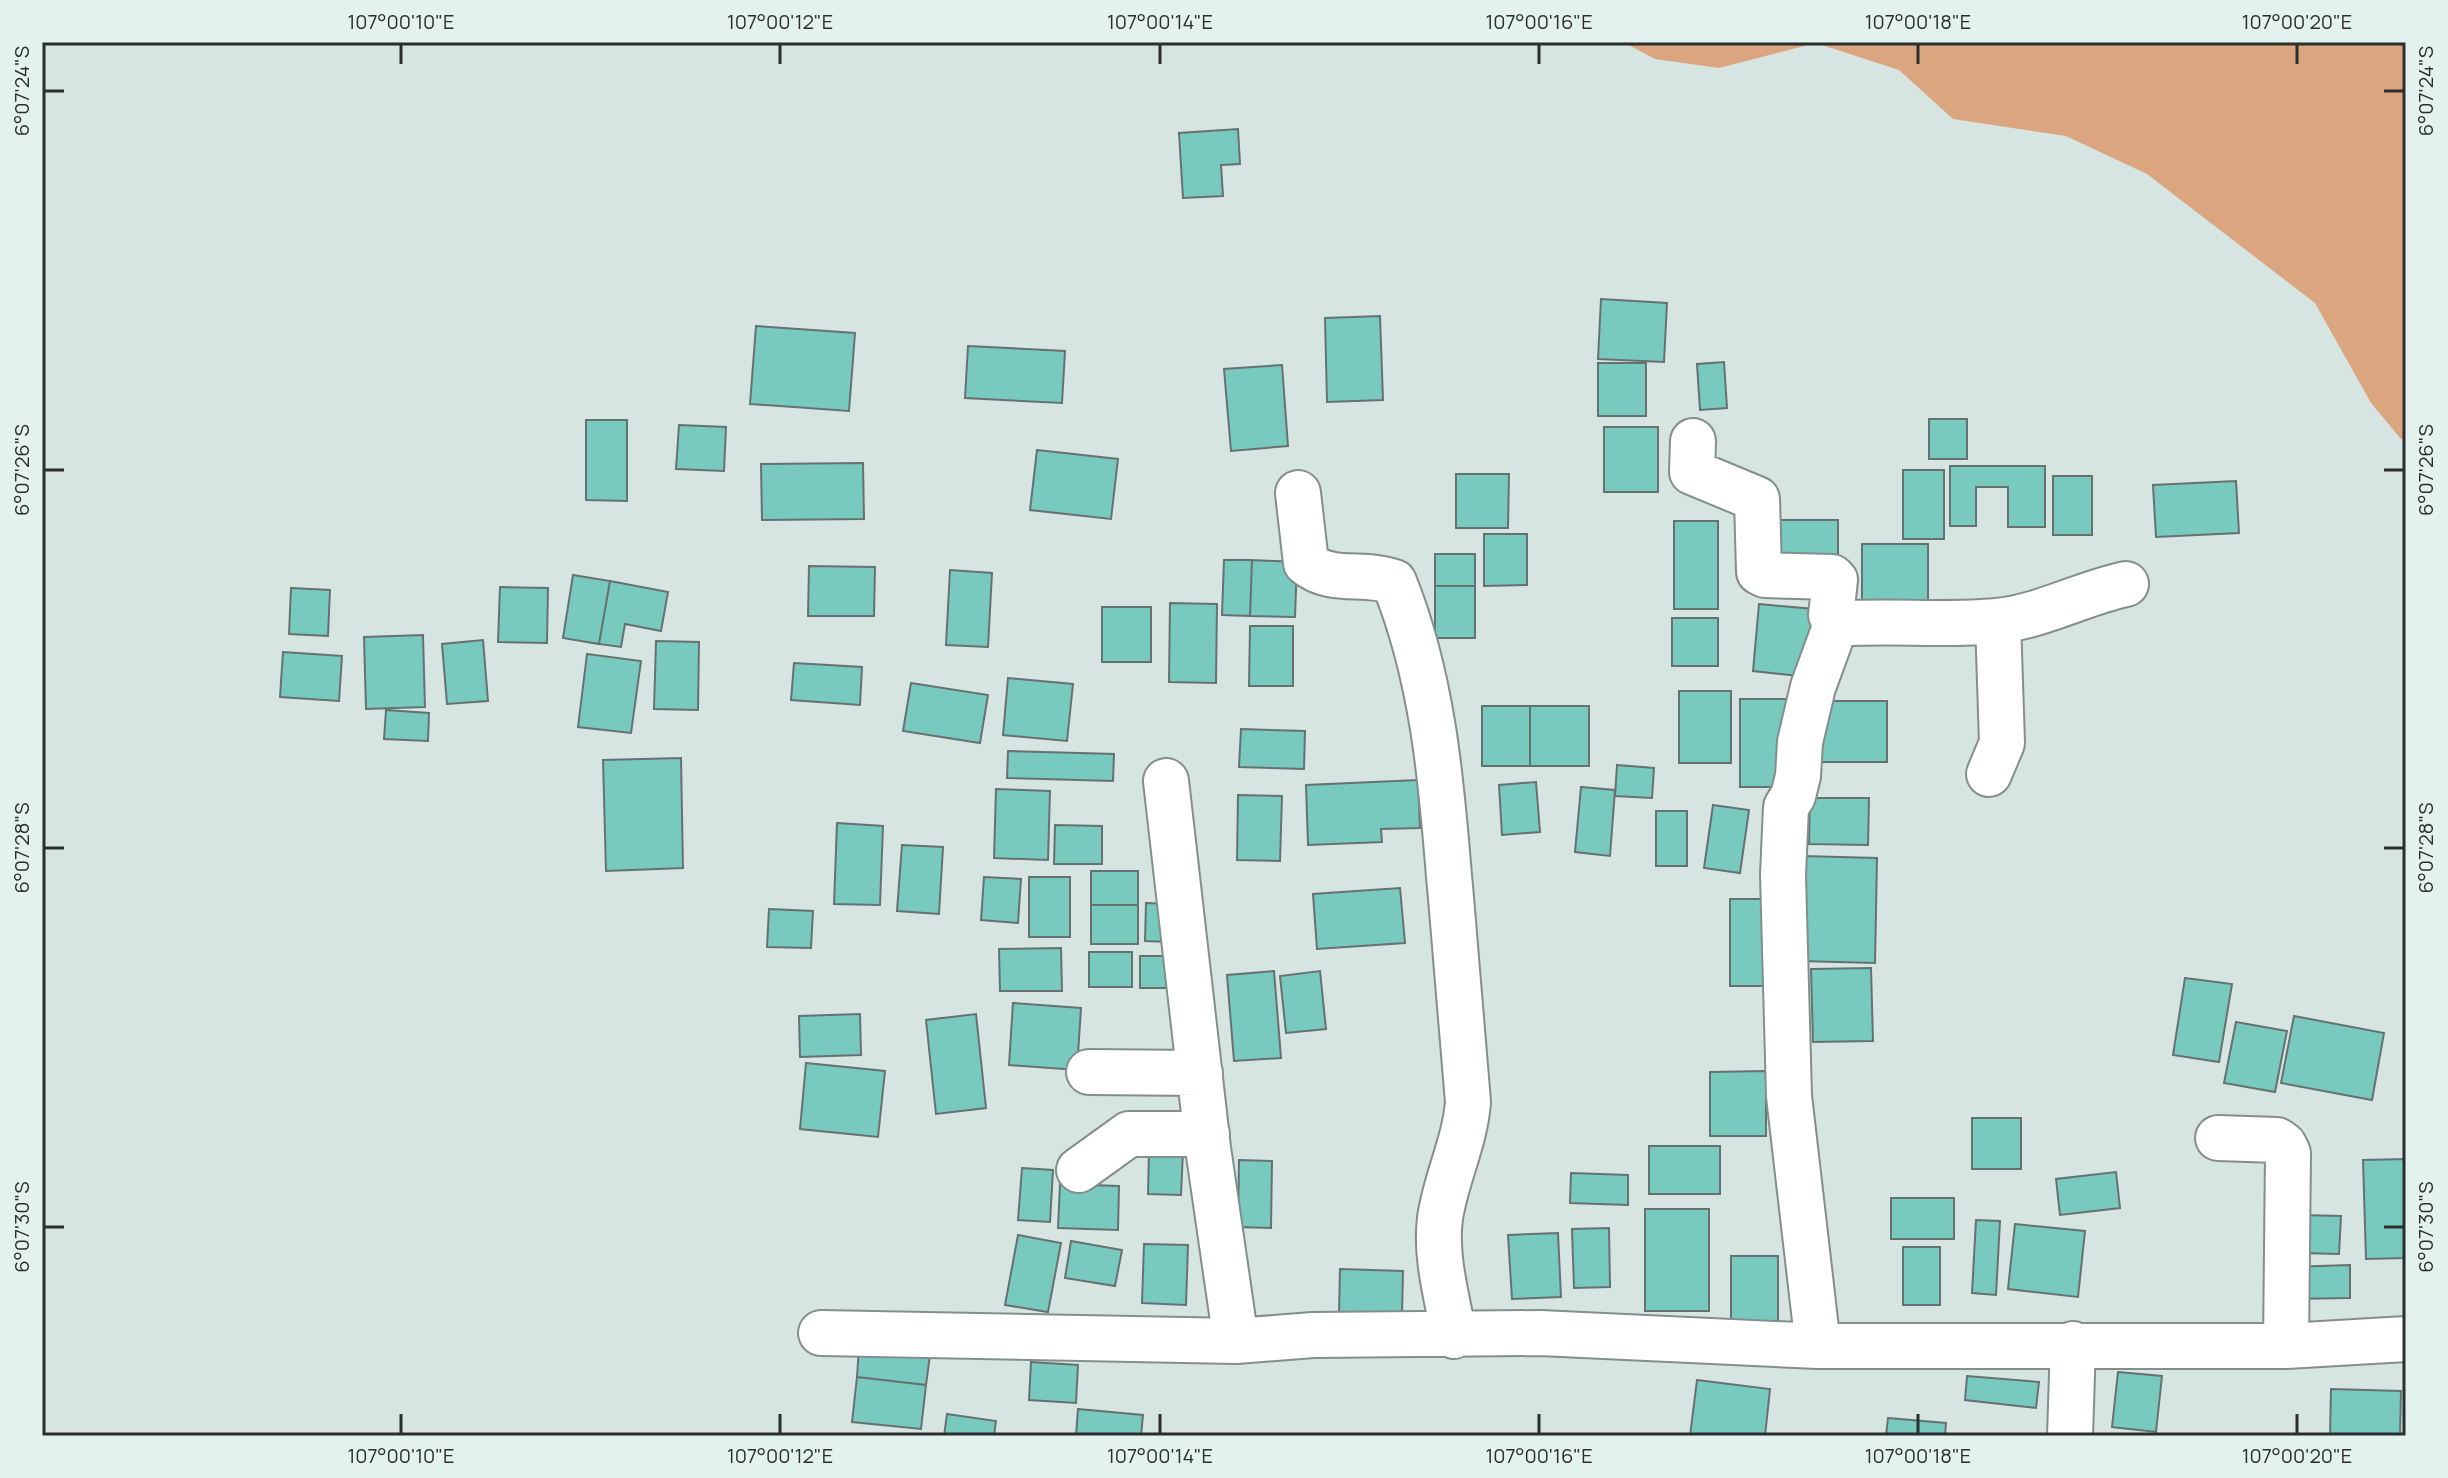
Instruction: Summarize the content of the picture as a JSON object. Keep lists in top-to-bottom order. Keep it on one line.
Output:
{"coordinates":["107°00'10\"E","107°00'12\"E","107°00'14\"E","107°00'16\"E","107°00'18\"E","107°00'20\"E","6°07'24\"S","6°07'26\"S","6°07'28\"S","6°07'30\"S"]}
